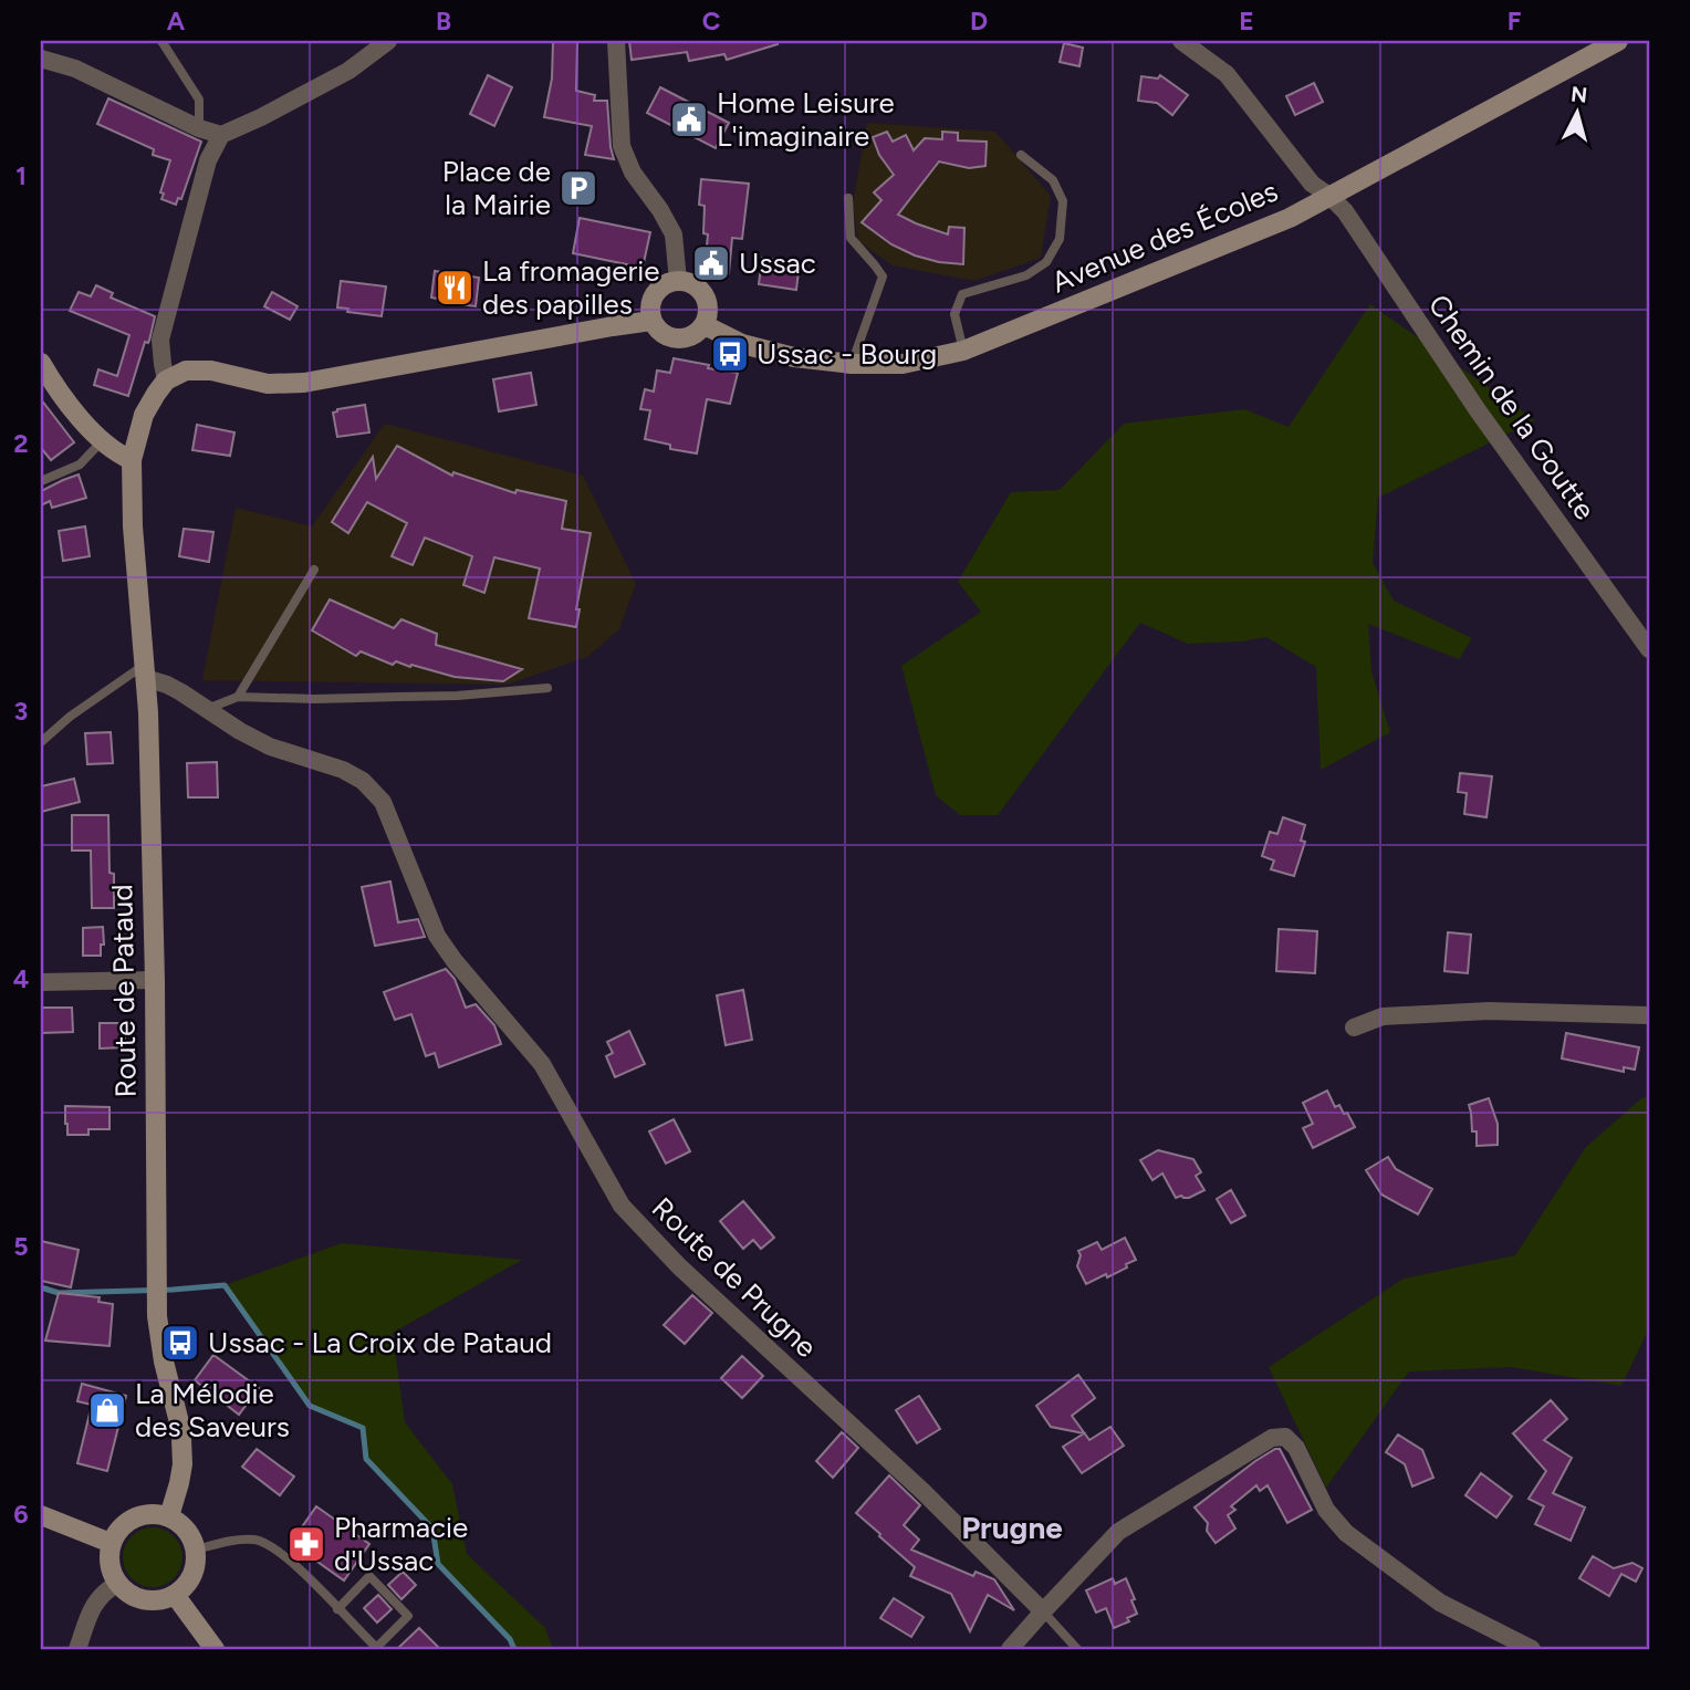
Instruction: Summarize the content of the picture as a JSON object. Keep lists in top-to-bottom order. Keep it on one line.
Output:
{"streets":{"street":["Avenue des Écoles","Chemin de la Goutte","Route de Pataud","Route de Prugne"]},"crossings":[["Avenue des Écoles","Chemin de la Goutte"],["Route de Pataud","Route de Prugne"]],"districts":["Prugne"],"places":{"public building":["Home Leisure L'imaginaire","Ussac"],"parking":["Place de la Mairie"],"restaurant":["La fromagerie des papilles"],"bus stop":["Ussac - Bourg","Ussac - La Croix de Pataud"],"shop":["La Mélodie des Saveurs"],"pharmacy":["Pharmacie d'Ussac"]},"north":"top","grid":{"columns":["A","B","C","D","E","F"],"rows":["1","2","3","4","5","6"]}}
